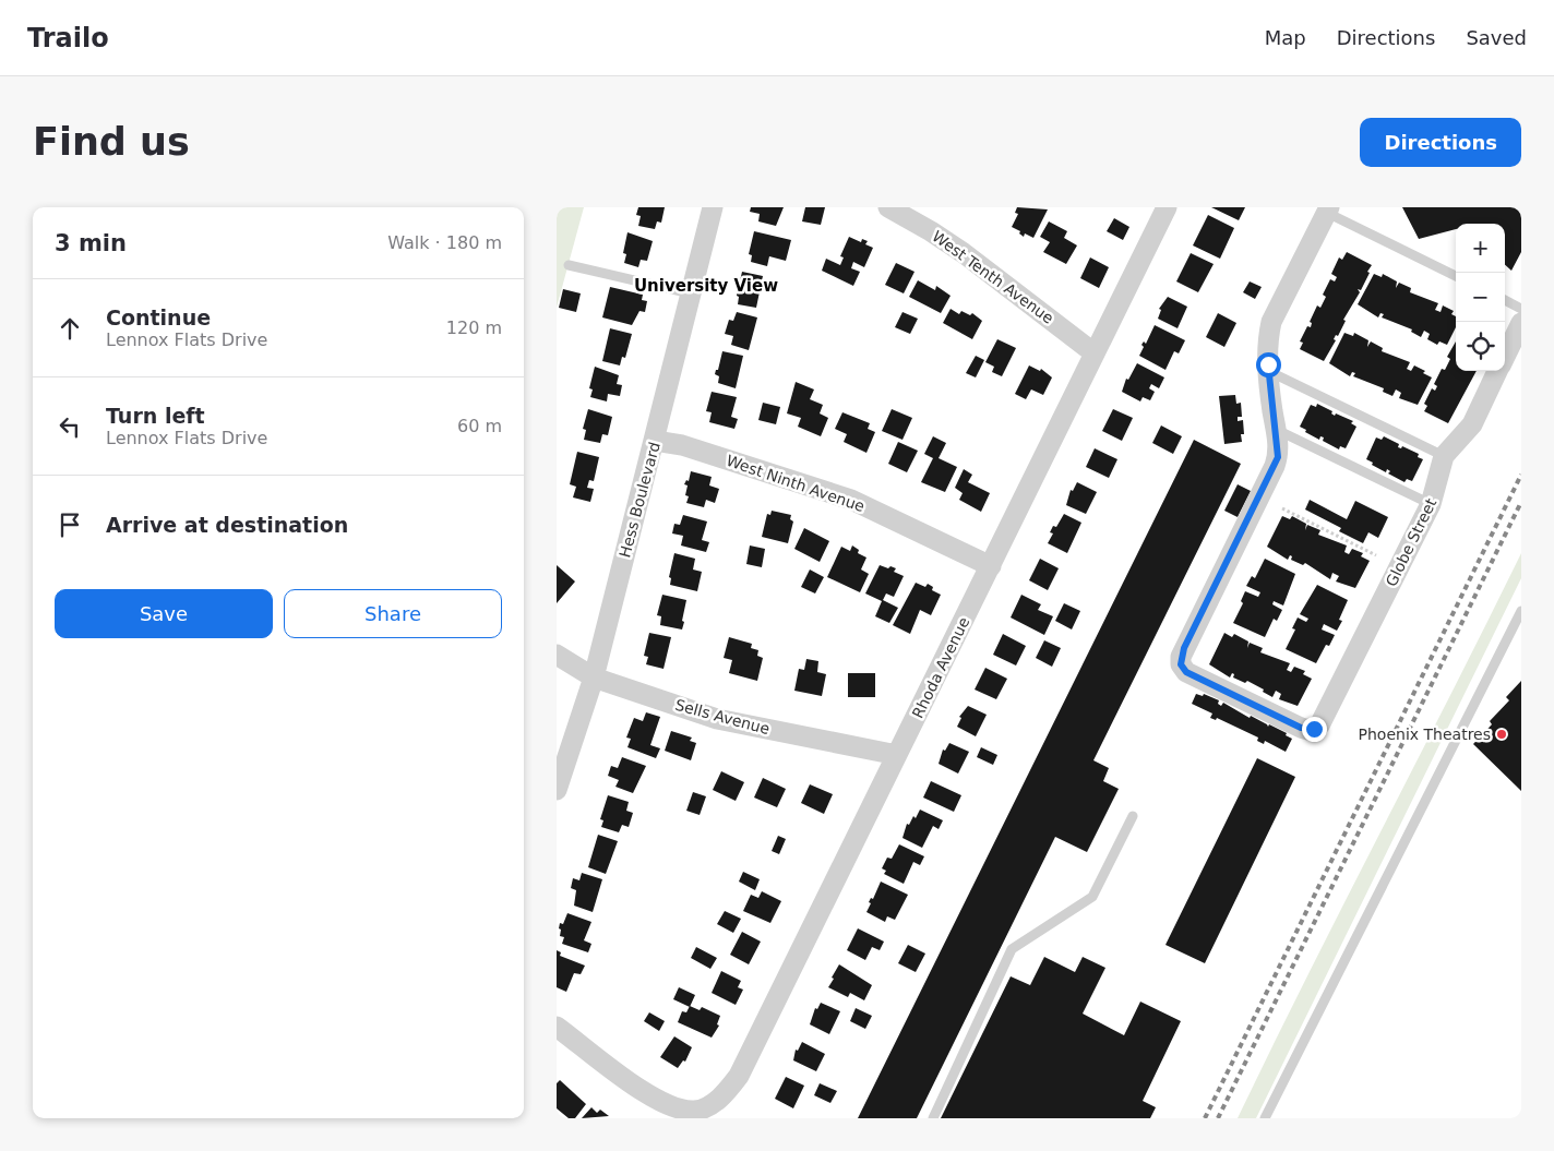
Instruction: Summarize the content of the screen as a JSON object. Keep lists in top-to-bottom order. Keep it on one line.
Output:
{"streets":{"street":["West Tenth Avenue","West Ninth Avenue","Hess Boulevard","Globe Street","Rhoda Avenue","Sells Avenue"]},"crossings":[["West Tenth Avenue","Rhoda Avenue"],["West Ninth Avenue","Hess Boulevard"],["West Ninth Avenue","Rhoda Avenue"],["Hess Boulevard","Sells Avenue"],["Rhoda Avenue","Sells Avenue"]],"districts":["University View"],"places":["Phoenix Theatres"],"page":{"header":"Trailo","nav":["Map","Directions","Saved"],"buttons":["Directions",["Save","Share"]],"title":"Find us","heading":["3 min","Walk · 180 m"],"map_buttons":["+","−"],"list":[["Continue","Lennox Flats Drive","120 m"],["Turn left","Lennox Flats Drive","60 m"],"Arrive at destination"]}}
